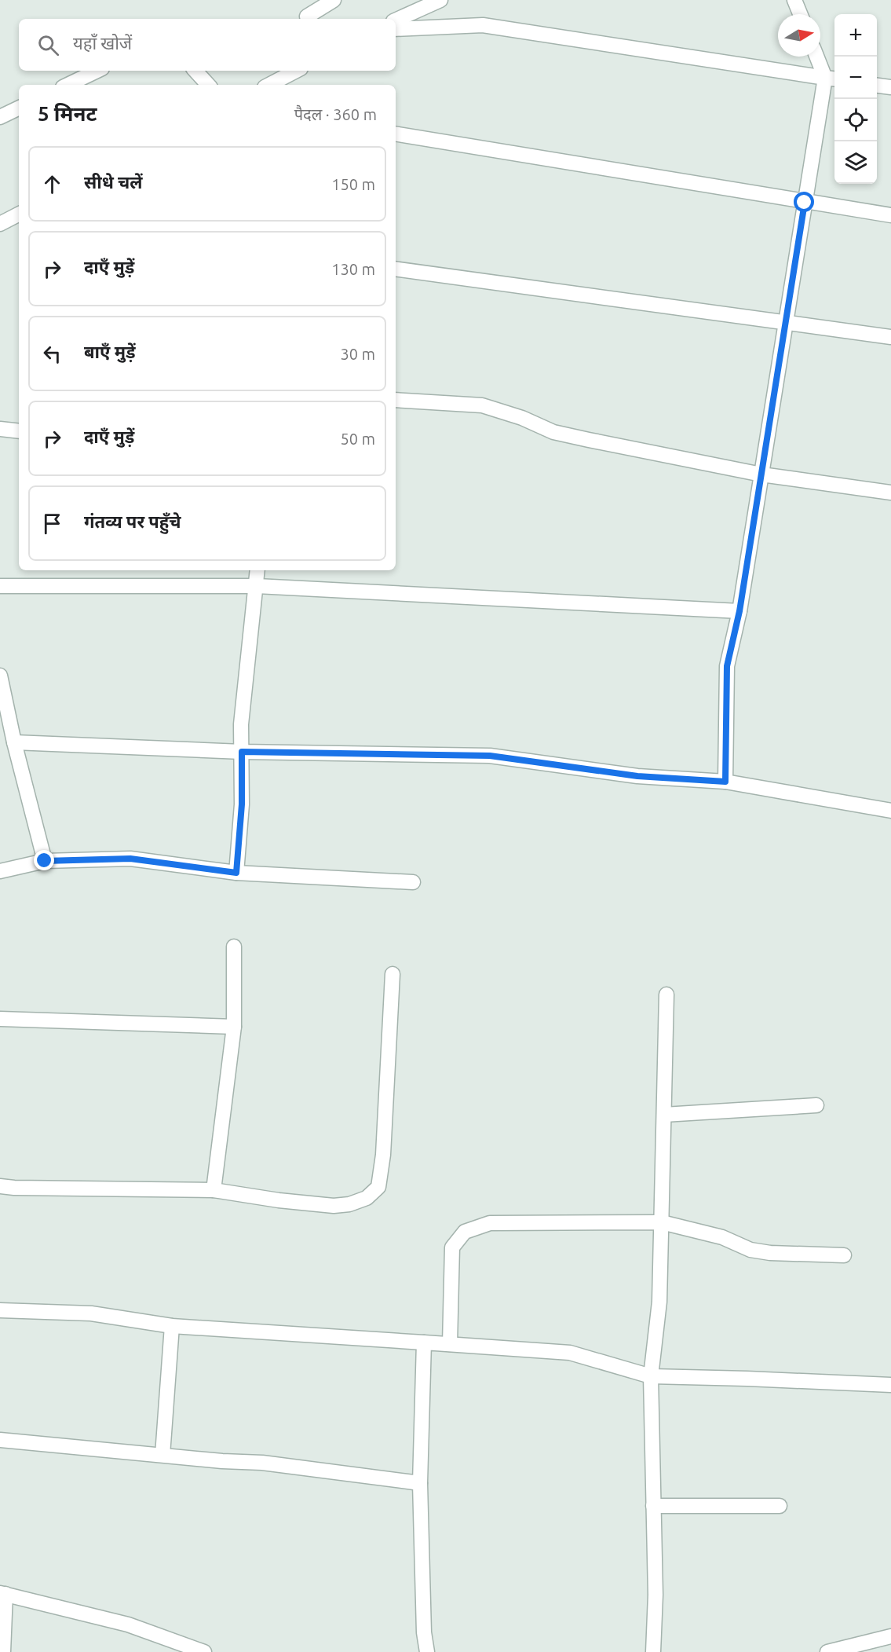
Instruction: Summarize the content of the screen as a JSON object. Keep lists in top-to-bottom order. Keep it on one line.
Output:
{"north":"right","page":{"map_buttons":["+","−"],"search":"यहाँ खोजें","heading":["5 मिनट","पैदल · 360 m"],"list":[["सीधे चलें","150 m"],["दाएँ मुड़ें","130 m"],["बाएँ मुड़ें","30 m"],["दाएँ मुड़ें","50 m"],"गंतव्य पर पहुँचे"]}}
